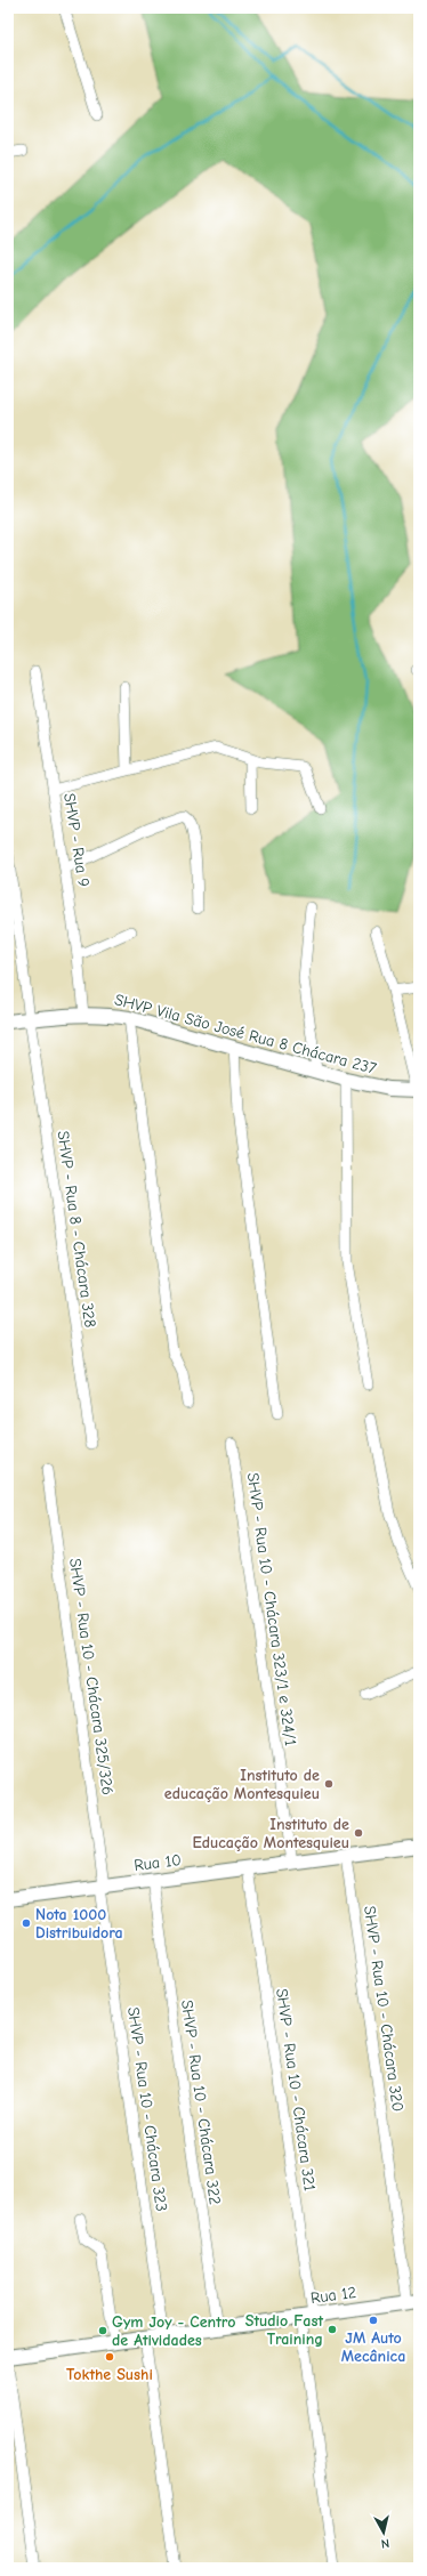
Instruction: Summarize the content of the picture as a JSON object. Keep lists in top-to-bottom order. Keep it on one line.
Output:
{"streets":{"street":["SHVP - Rua 9","SHVP Vila São José Rua 8 Chácara 237","SHVP - Rua 8 - Chácara 328","SHVP - Rua 10 - Chácara 323/1 e 324/1","SHVP - Rua 10 - Chácara 325/326","Rua 10","SHVP - Rua 10 - Chácara 320","SHVP - Rua 10 - Chácara 321","SHVP - Rua 10 - Chácara 322","SHVP - Rua 10 - Chácara 323","Rua 12"]},"crossings":[["SHVP - Rua 9","SHVP Vila São José Rua 8 Chácara 237"],["SHVP Vila São José Rua 8 Chácara 237","SHVP - Rua 8 - Chácara 328"],["SHVP - Rua 10 - Chácara 323/1 e 324/1","Rua 10"],["SHVP - Rua 10 - Chácara 325/326","Rua 10"],["SHVP - Rua 10 - Chácara 325/326","SHVP - Rua 10 - Chácara 323"],["Rua 10","SHVP - Rua 10 - Chácara 320"],["Rua 10","SHVP - Rua 10 - Chácara 321"],["Rua 10","SHVP - Rua 10 - Chácara 322"],["Rua 10","SHVP - Rua 10 - Chácara 323"],["SHVP - Rua 10 - Chácara 320","Rua 12"],["SHVP - Rua 10 - Chácara 321","Rua 12"],["SHVP - Rua 10 - Chácara 322","Rua 12"],["SHVP - Rua 10 - Chácara 323","Rua 12"]],"places":["Instituto de educação Montesquieu","Instituto de Educação Montesquieu","Nota 1000 Distribuidora","JM Auto Mecânica","Studio Fast Training","Gym Joy - Centro de Atividades","Tokthe Sushi"],"north":"bottom"}
